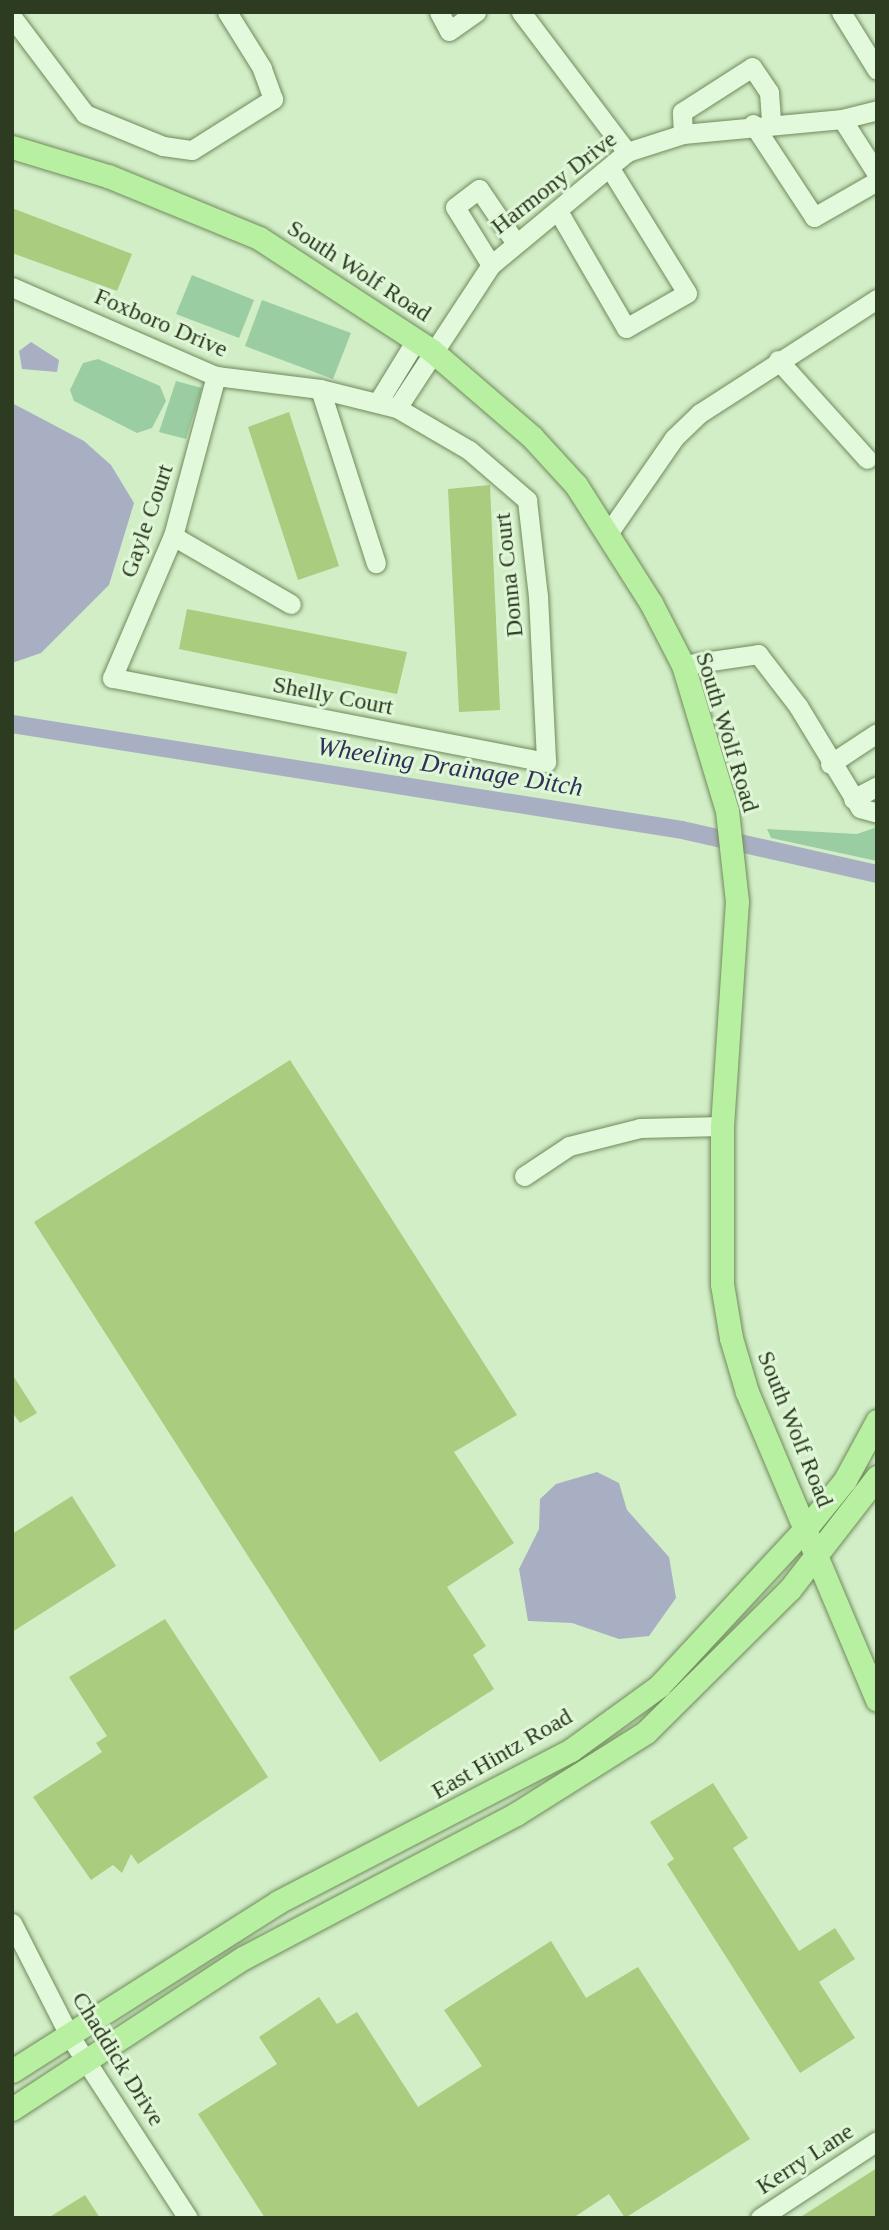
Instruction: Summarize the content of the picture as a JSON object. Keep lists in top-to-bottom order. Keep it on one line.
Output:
{"streets":{"main road":["South Wolf Road","East Hintz Road"],"street":["Harmony Drive","Foxboro Drive","Gayle Court","Donna Court","Shelly Court","Chaddick Drive","Kerry Lane"]},"crossings":[["Harmony Drive","South Wolf Road"],["South Wolf Road","East Hintz Road"],["Foxboro Drive","Gayle Court"],["Foxboro Drive","Donna Court"],["Gayle Court","Shelly Court"],["Donna Court","Shelly Court"],["East Hintz Road","Chaddick Drive"]],"water":["Wheeling Drainage Ditch"]}
